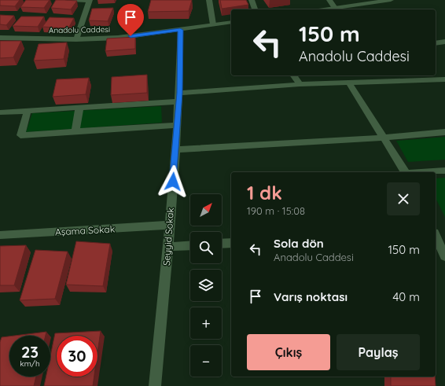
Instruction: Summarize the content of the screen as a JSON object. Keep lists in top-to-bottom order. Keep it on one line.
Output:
{"streets":{"street":["Anadolu Caddesi","Aşama Sokak","Seyyid Sokak"]},"crossings":[["Anadolu Caddesi","Seyyid Sokak"],["Aşama Sokak","Seyyid Sokak"]],"north":"top right","page":{"turn":["150 m","Anadolu Caddesi"],"heading":["1 dk","190 m · 15:08"],"map_buttons":["+","−"],"list":[{"name":"Sola dön","note":"Anadolu Caddesi","value":"150 m"},{"name":"Varış noktası","value":"40 m"}],"buttons":["Çıkış","Paylaş"],"speed":"23 km/h","limit":"30"}}
